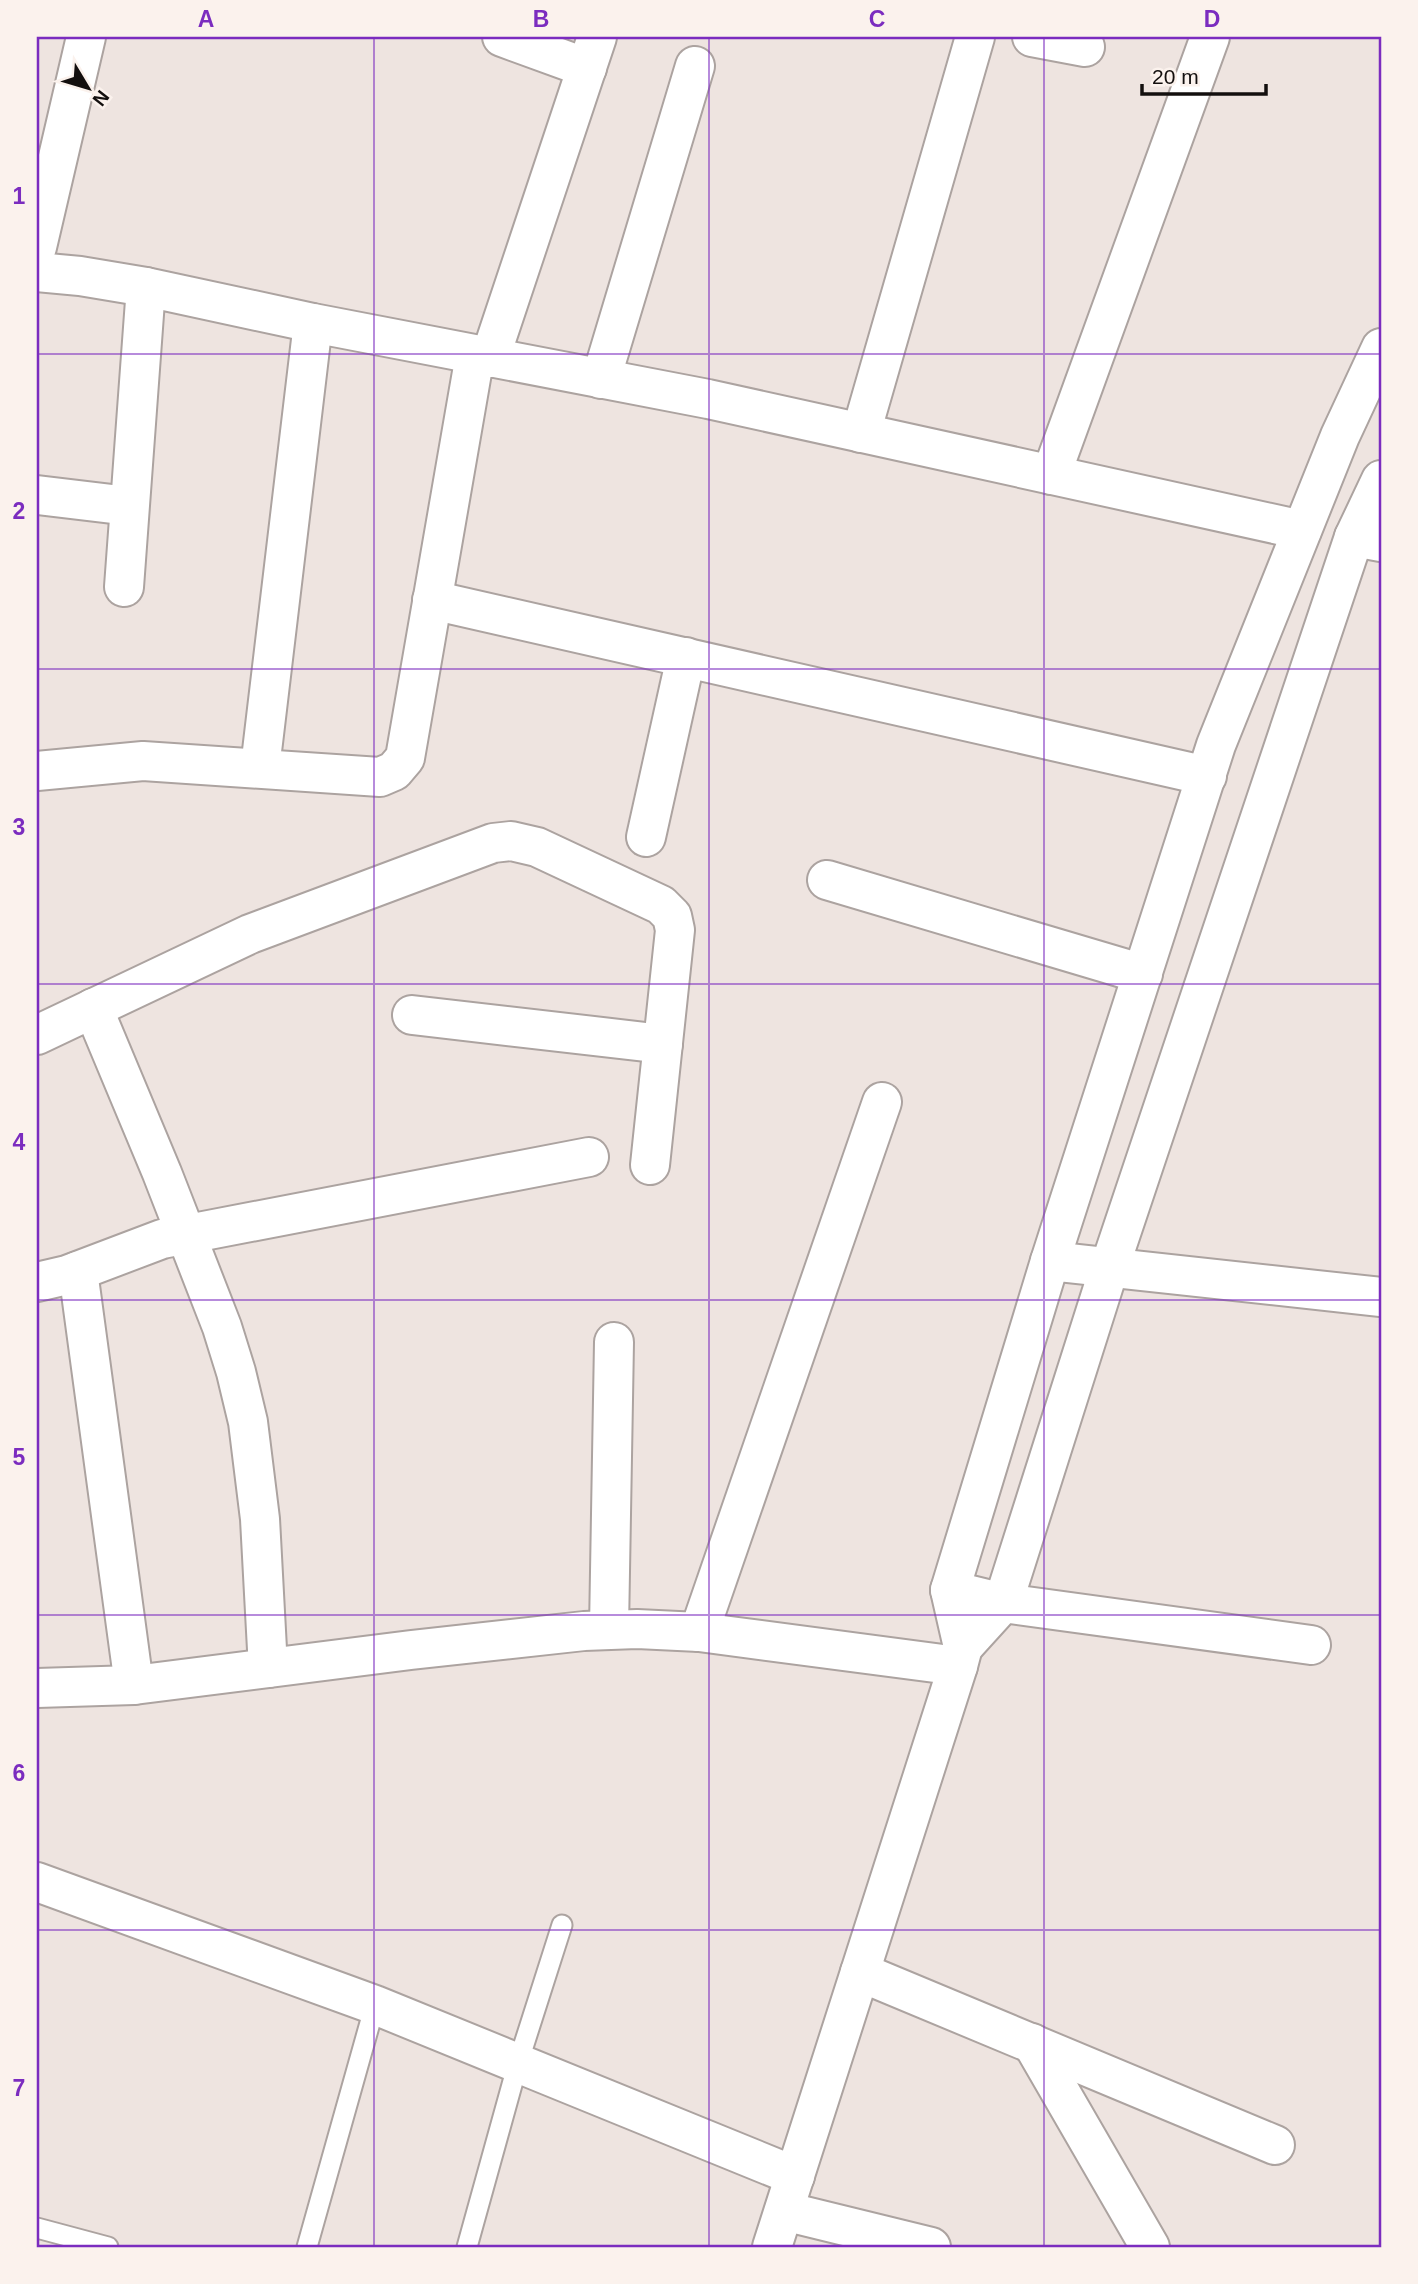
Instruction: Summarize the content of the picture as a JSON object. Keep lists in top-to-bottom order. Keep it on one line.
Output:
{"scale_bar":"20 m","north":"bottom right","grid":{"columns":["A","B","C","D"],"rows":["1","2","3","4","5","6","7"]}}
